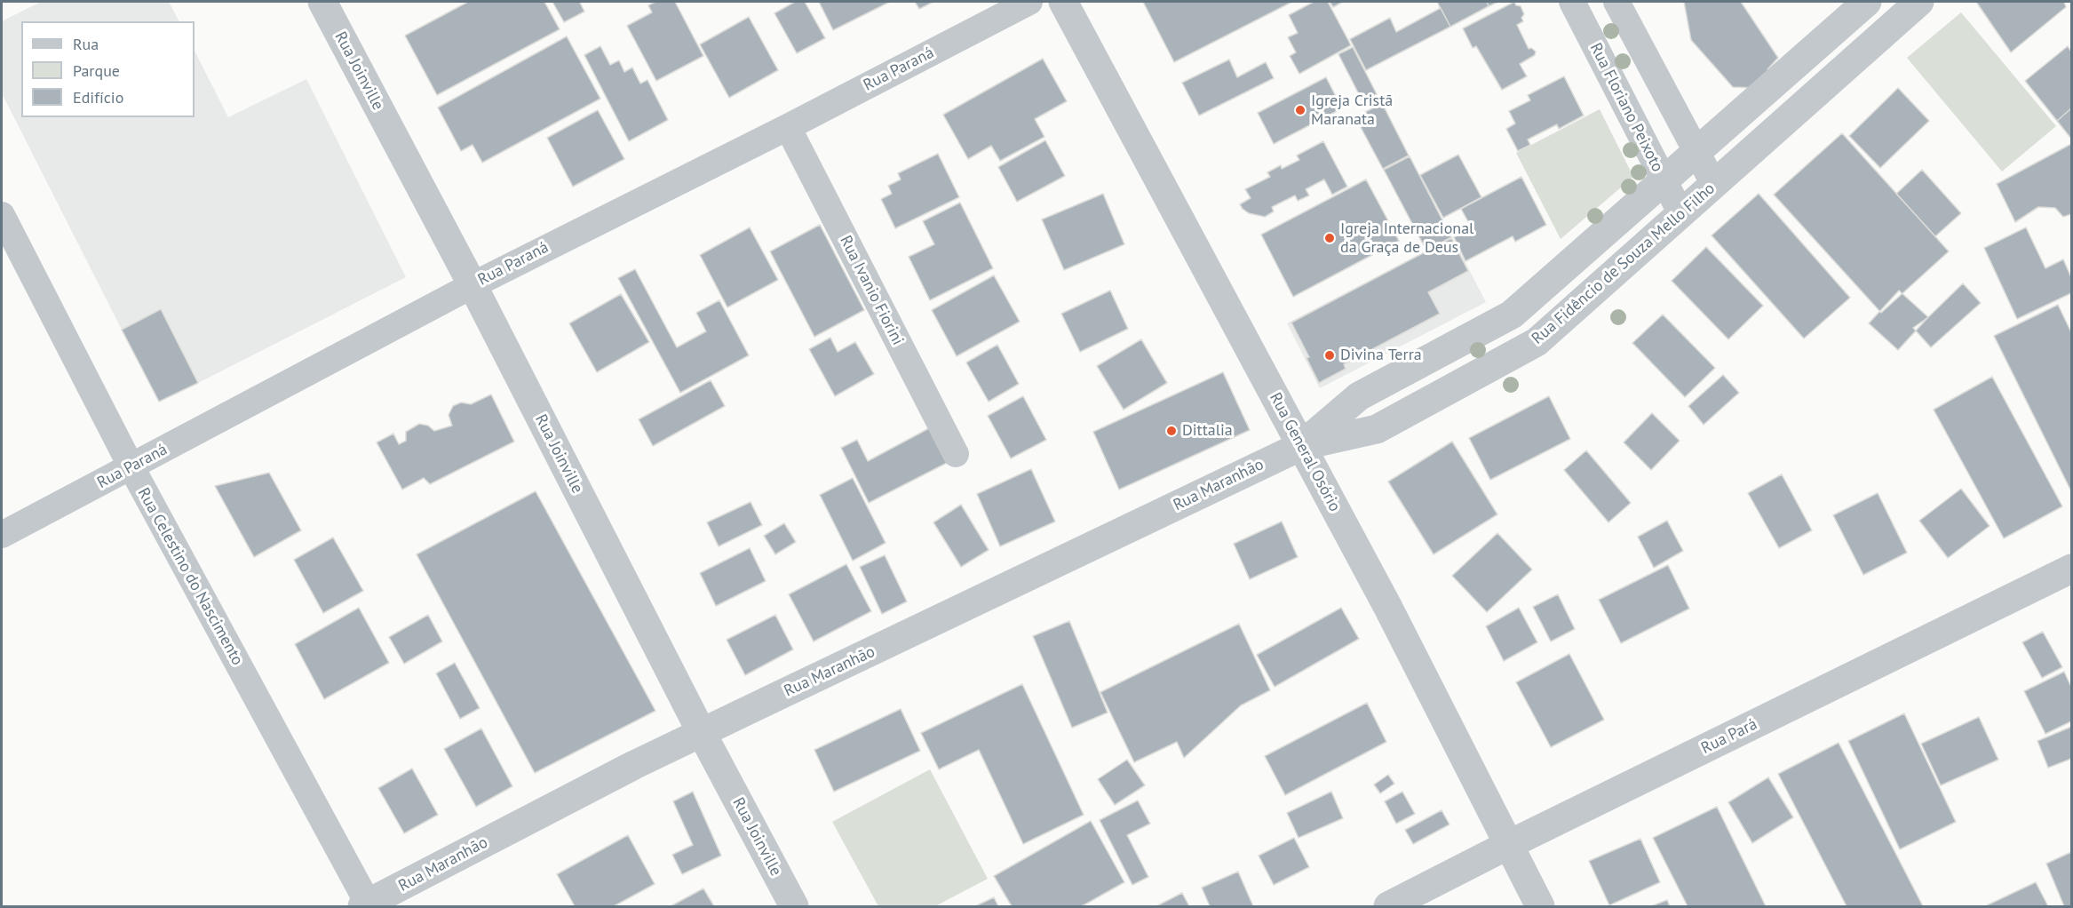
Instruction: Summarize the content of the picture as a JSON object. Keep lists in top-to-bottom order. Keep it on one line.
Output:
{"streets":{"street":["Rua Paraná","Rua Joinville","Rua Floriano Peixoto","Rua Fidêncio de Souza Mello Filho","Rua Ivanio Fiorini","Rua General Osório","Rua Maranhão","Rua Celestino do Nascimento","Rua Pará"]},"crossings":[["Rua Paraná","Rua Joinville"],["Rua Paraná","Rua Ivanio Fiorini"],["Rua Paraná","Rua Celestino do Nascimento"],["Rua Joinville","Rua Maranhão"],["Rua Floriano Peixoto","Rua Fidêncio de Souza Mello Filho"],["Rua Fidêncio de Souza Mello Filho","Rua General Osório"],["Rua Fidêncio de Souza Mello Filho","Rua Maranhão"],["Rua General Osório","Rua Maranhão"],["Rua General Osório","Rua Pará"],["Rua Maranhão","Rua Celestino do Nascimento"]],"places":["Igreja Cristã Maranata","Igreja Internacional da Graça de Deus","Divina Terra","Dittalia"],"legend":["Rua","Parque","Edifício"]}
